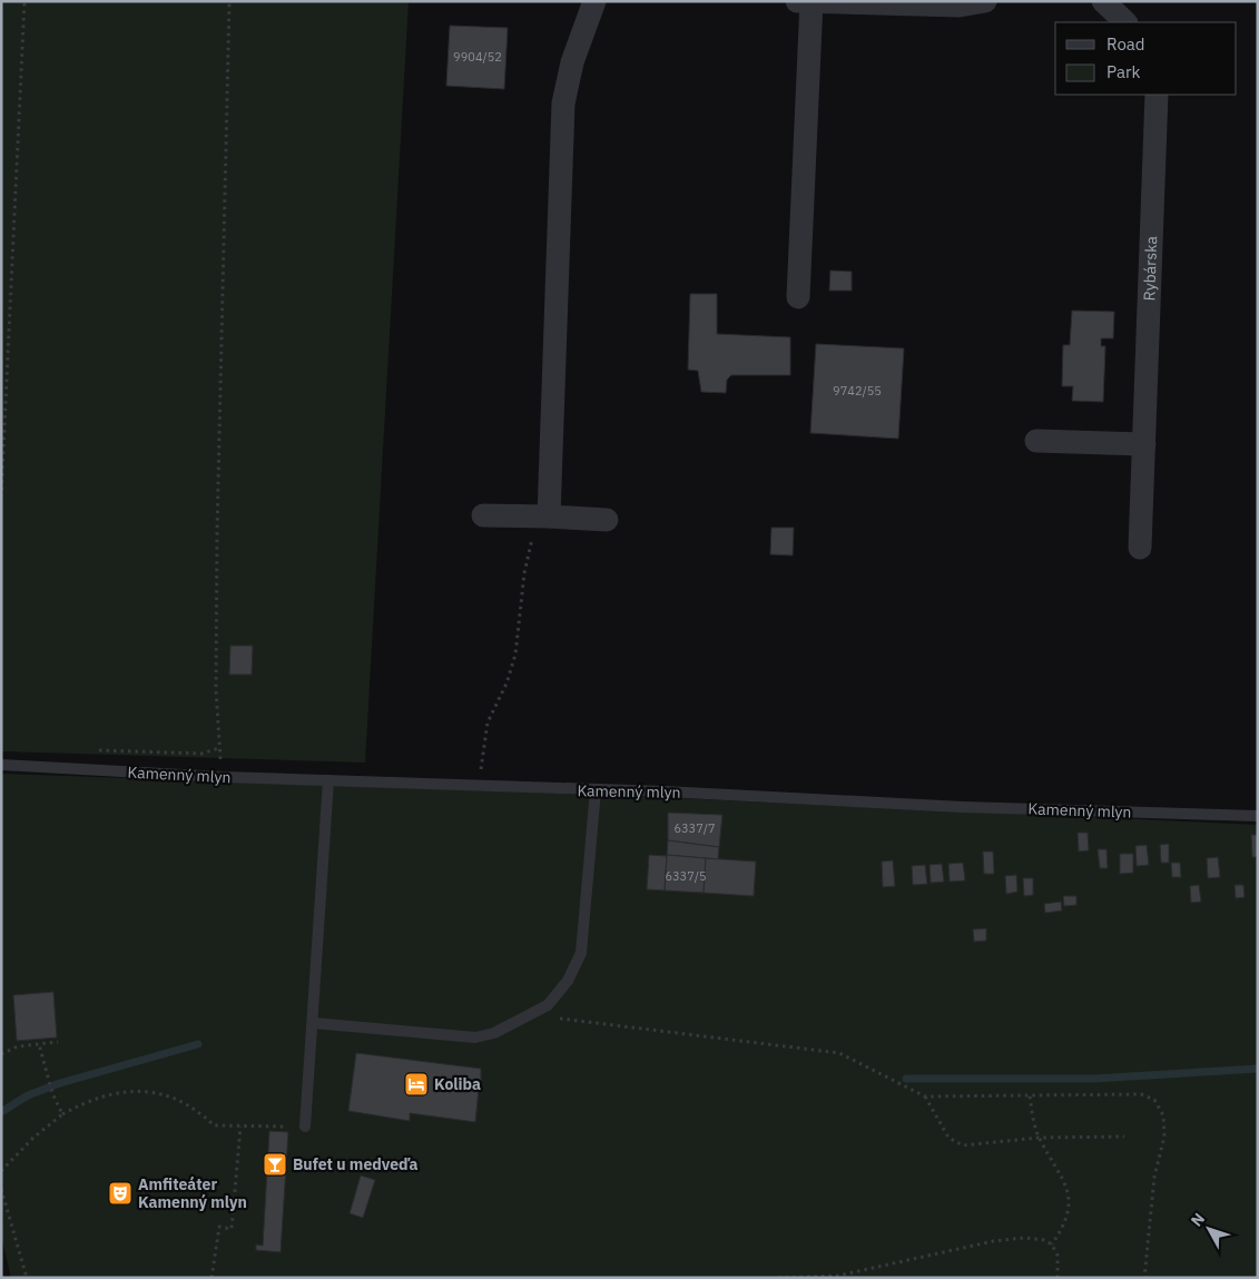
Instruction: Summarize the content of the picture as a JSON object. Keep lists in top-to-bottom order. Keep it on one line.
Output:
{"streets":{"street":["Rybárska"],"lane":["Kamenný mlyn"]},"places":{"hotel":["Koliba"],"bar":["Bufet u medveďa"],"theatre":["Amfiteáter Kamenný mlyn"]},"house_numbers":["9904/52","9742/55","6337/7","6337/5"],"legend":["Road","Park"],"north":"top left"}
